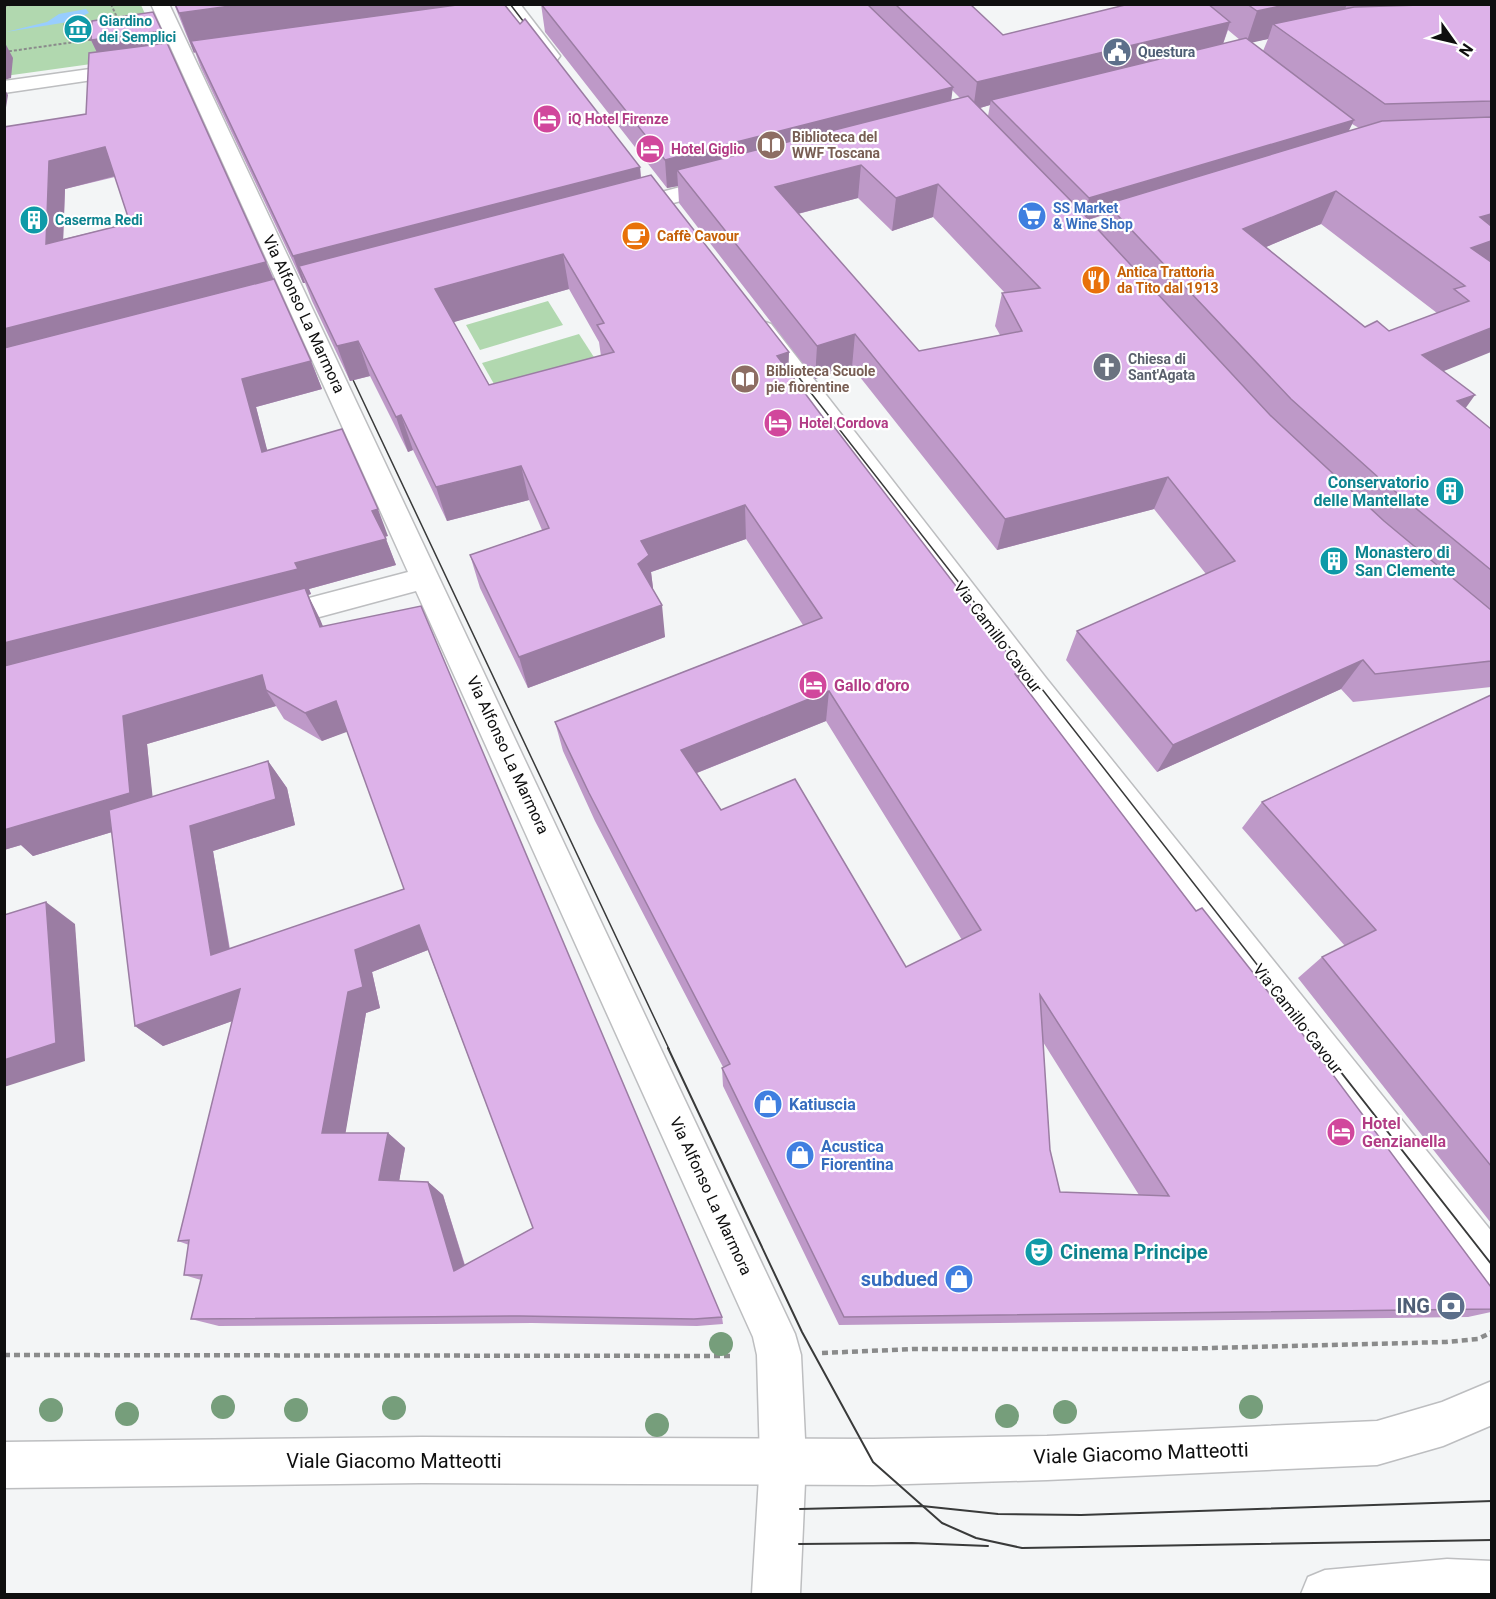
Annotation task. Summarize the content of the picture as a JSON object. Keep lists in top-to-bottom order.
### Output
{
  "streets": {
    "street": ["Via Alfonso La Marmora", "Via Camillo Cavour", "Viale Giacomo Matteotti"]
  },
  "crossings": [
    ["Via Alfonso La Marmora", "Viale Giacomo Matteotti"]
  ],
  "places": {
    "museum": ["Giardino dei Semplici"],
    "public building": ["Questura"],
    "hotel": [
      "iQ Hotel Firenze",
      "Hotel Giglio",
      "Hotel Cordova",
      "Gallo d'oro",
      "Hotel Genzianella"
    ],
    "library": ["Biblioteca del WWF Toscana", "Biblioteca Scuole pie fiorentine"],
    "supermarket": ["SS Market & Wine Shop"],
    "building": ["Caserma Redi", "Conservatorio delle Mantellate", "Monastero di San Clemente"],
    "cafe": ["Caffè Cavour"],
    "restaurant": ["Antica Trattoria da Tito dal 1913"],
    "church": ["Chiesa di Sant'Agata"],
    "shop": ["Katiuscia", "Acustica Fiorentina", "subdued"],
    "theatre": ["Cinema Principe"],
    "bank": ["ING"]
  },
  "north": "bottom right"
}
